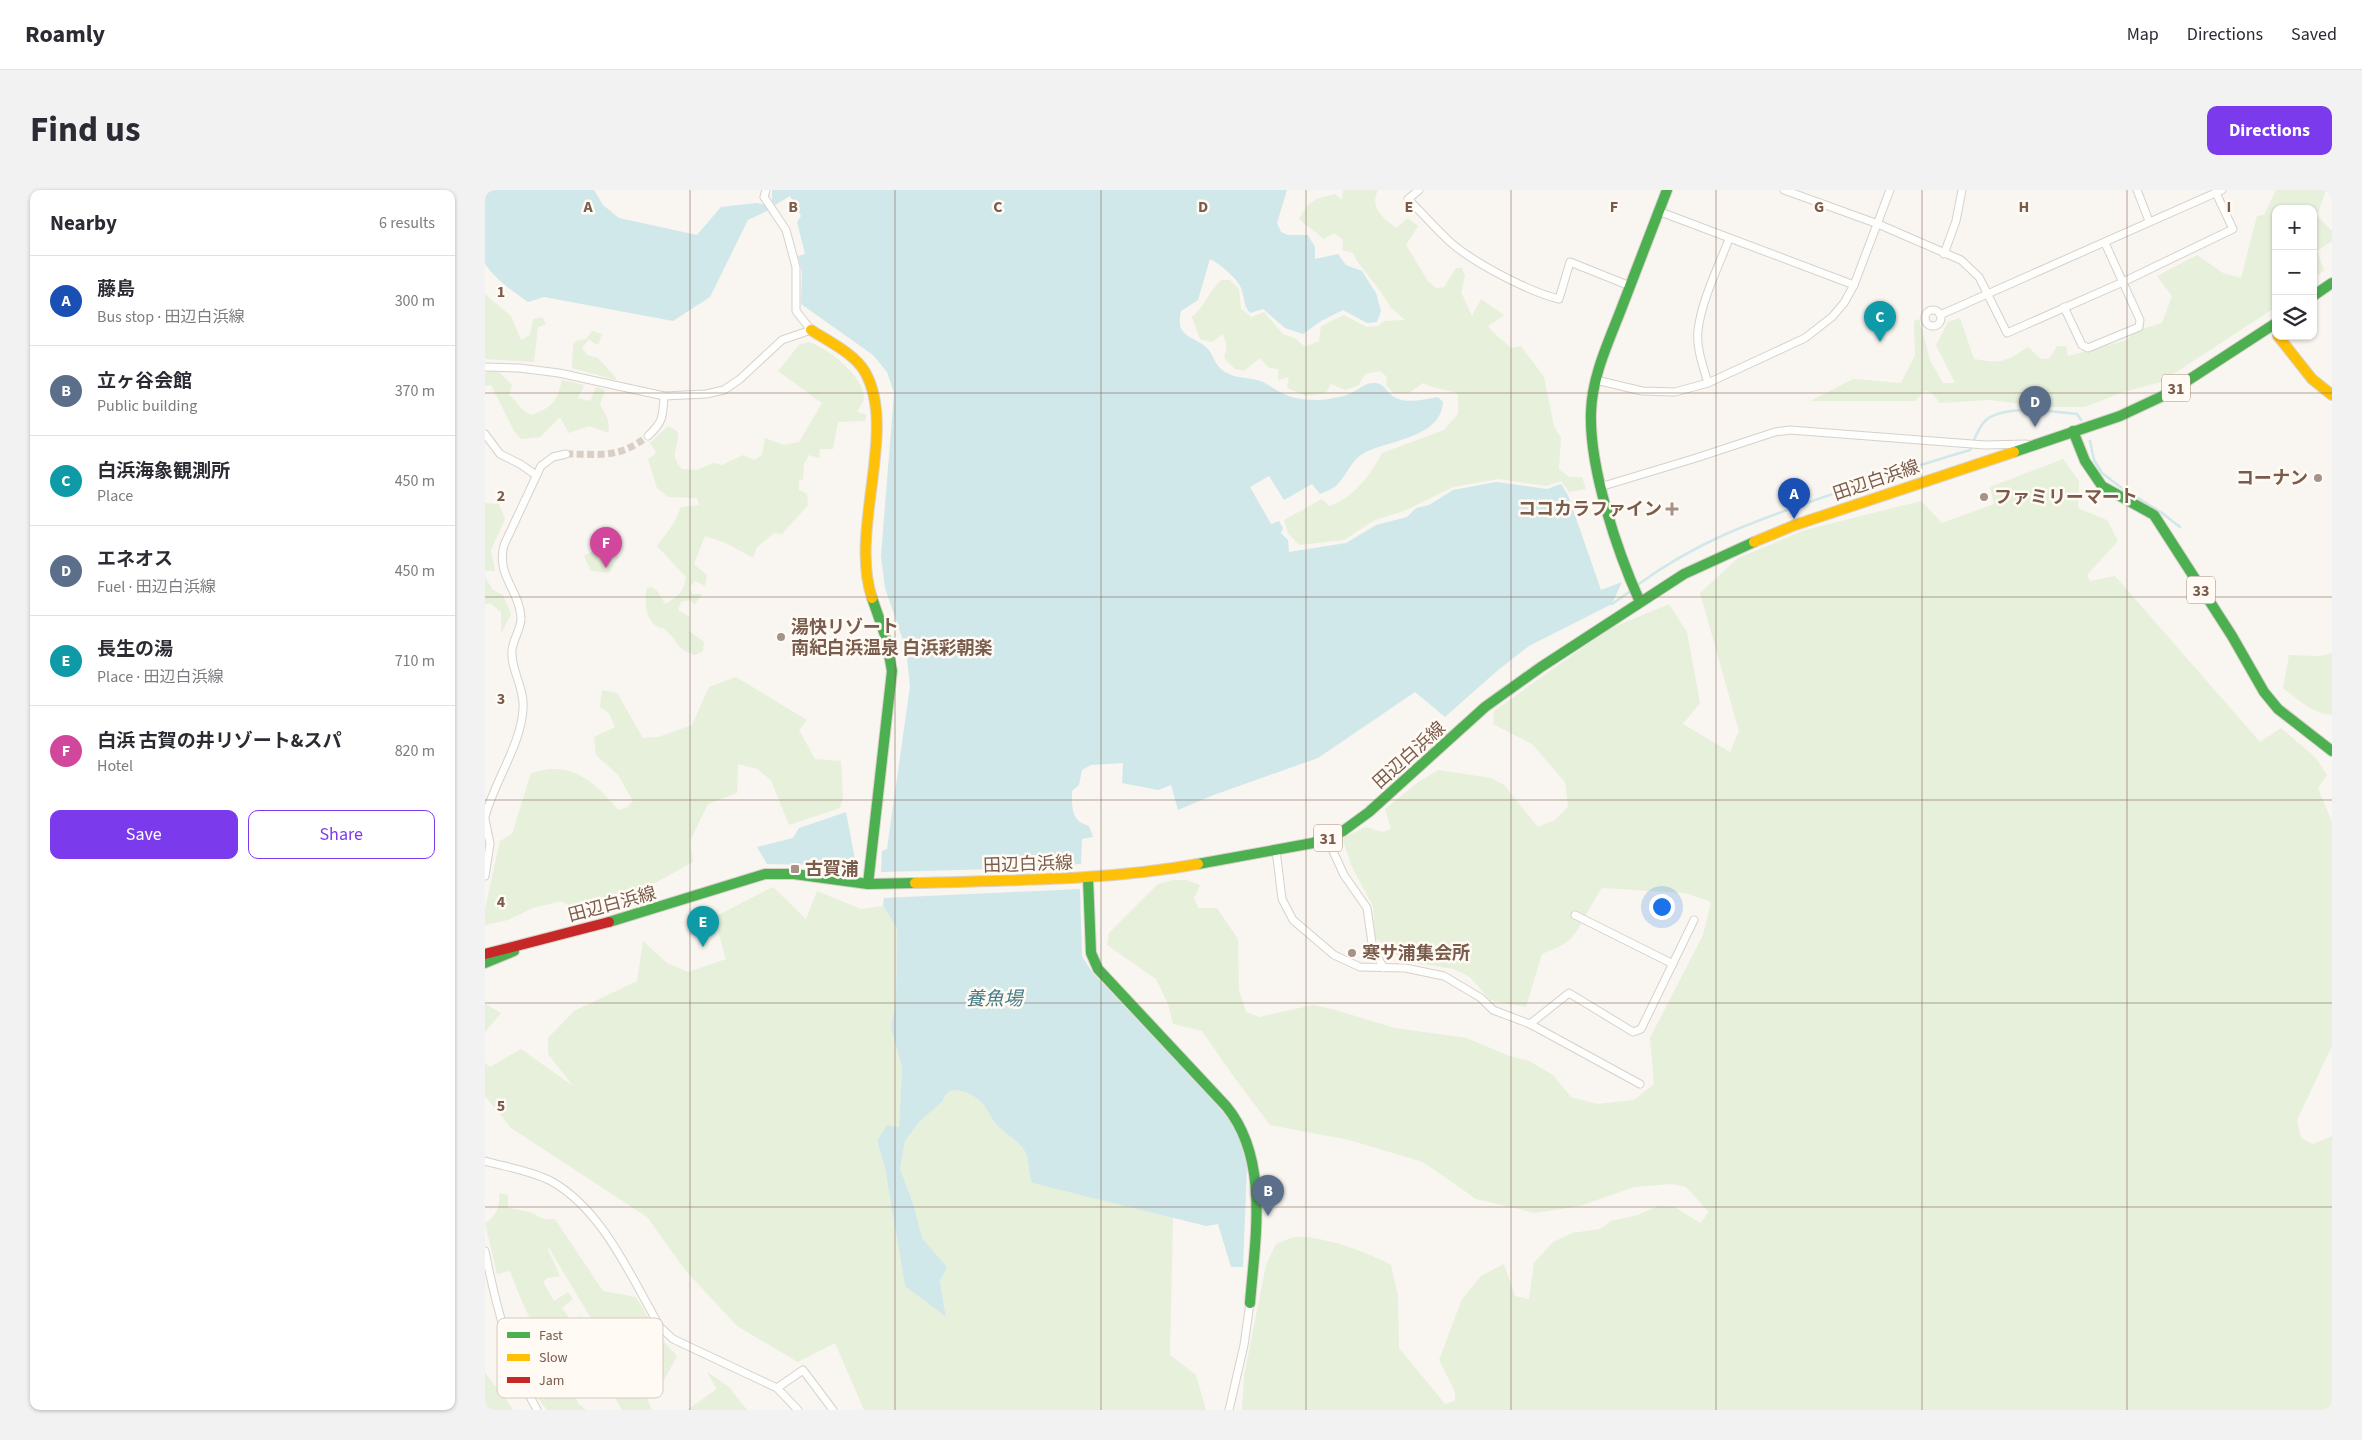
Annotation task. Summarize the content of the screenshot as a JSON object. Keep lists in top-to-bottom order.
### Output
{
  "streets": {
    "main road": ["31", "田辺白浜線", "33"]
  },
  "crossings": [
    ["田辺白浜線", "33"]
  ],
  "water": ["養魚場"],
  "places": {
    "other": [
      "コーナン",
      "ファミリーマート",
      "湯快リゾート 南紀白浜温泉 白浜彩朝楽",
      "寒サ浦集会所"
    ],
    "health": ["ココカラファイン"],
    "transit": ["古賀浦"]
  },
  "legend": ["Fast", "Slow", "Jam"],
  "page": {
    "header": "Roamly",
    "nav": ["Map", "Directions", "Saved"],
    "title": "Find us",
    "buttons": [
      "Directions",
      ["Save", "Share"]
    ],
    "heading": ["Nearby", "6 results"],
    "map_buttons": ["+", "−"],
    "list": [
      {
        "mark": "A",
        "name": "藤島",
        "note": "Bus stop · 田辺白浜線",
        "value": "300 m"
      },
      {
        "mark": "B",
        "name": "立ヶ谷会館",
        "note": "Public building",
        "value": "370 m"
      },
      {
        "mark": "C",
        "name": "白浜海象観測所",
        "note": "Place",
        "value": "450 m"
      },
      {
        "mark": "D",
        "name": "エネオス",
        "note": "Fuel · 田辺白浜線",
        "value": "450 m"
      },
      {
        "mark": "E",
        "name": "長生の湯",
        "note": "Place · 田辺白浜線",
        "value": "710 m"
      },
      {
        "mark": "F",
        "name": "白浜 古賀の井リゾート&スパ",
        "note": "Hotel",
        "value": "820 m"
      }
    ],
    "pins": [
      "C",
      "D",
      "A",
      "F",
      "E",
      "B"
    ]
  },
  "grid": {
    "columns": [
      "A",
      "B",
      "C",
      "D",
      "E",
      "F",
      "G",
      "H",
      "I"
    ],
    "rows": [
      "1",
      "2",
      "3",
      "4",
      "5"
    ]
  }
}
